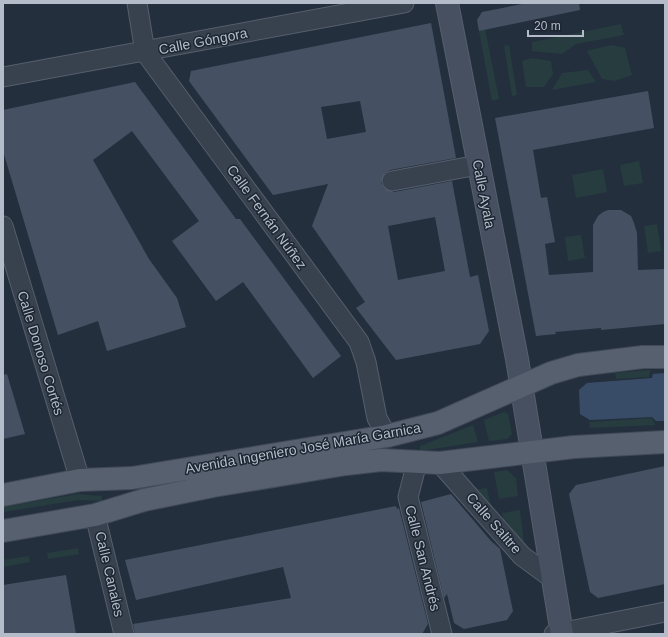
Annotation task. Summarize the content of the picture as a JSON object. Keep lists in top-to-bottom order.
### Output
{
  "streets": {
    "main road": ["Calle Ayala", "Avenida Ingeniero José María Garnica"],
    "street": [
      "Calle Góngora",
      "Calle Fernán Núñez",
      "Calle Donoso Cortés",
      "Calle Salitre",
      "Calle San Andrés",
      "Calle Canales"
    ]
  },
  "crossings": [
    ["Calle Góngora", "Calle Fernán Núñez"],
    ["Calle Ayala", "Avenida Ingeniero José María Garnica"],
    ["Calle Fernán Núñez", "Avenida Ingeniero José María Garnica"],
    ["Calle Donoso Cortés", "Avenida Ingeniero José María Garnica"],
    ["Avenida Ingeniero José María Garnica", "Calle Salitre"],
    ["Avenida Ingeniero José María Garnica", "Calle San Andrés"],
    ["Avenida Ingeniero José María Garnica", "Calle Canales"],
    ["Calle Salitre", "Calle San Andrés"]
  ],
  "scale_bar": "20 m"
}
